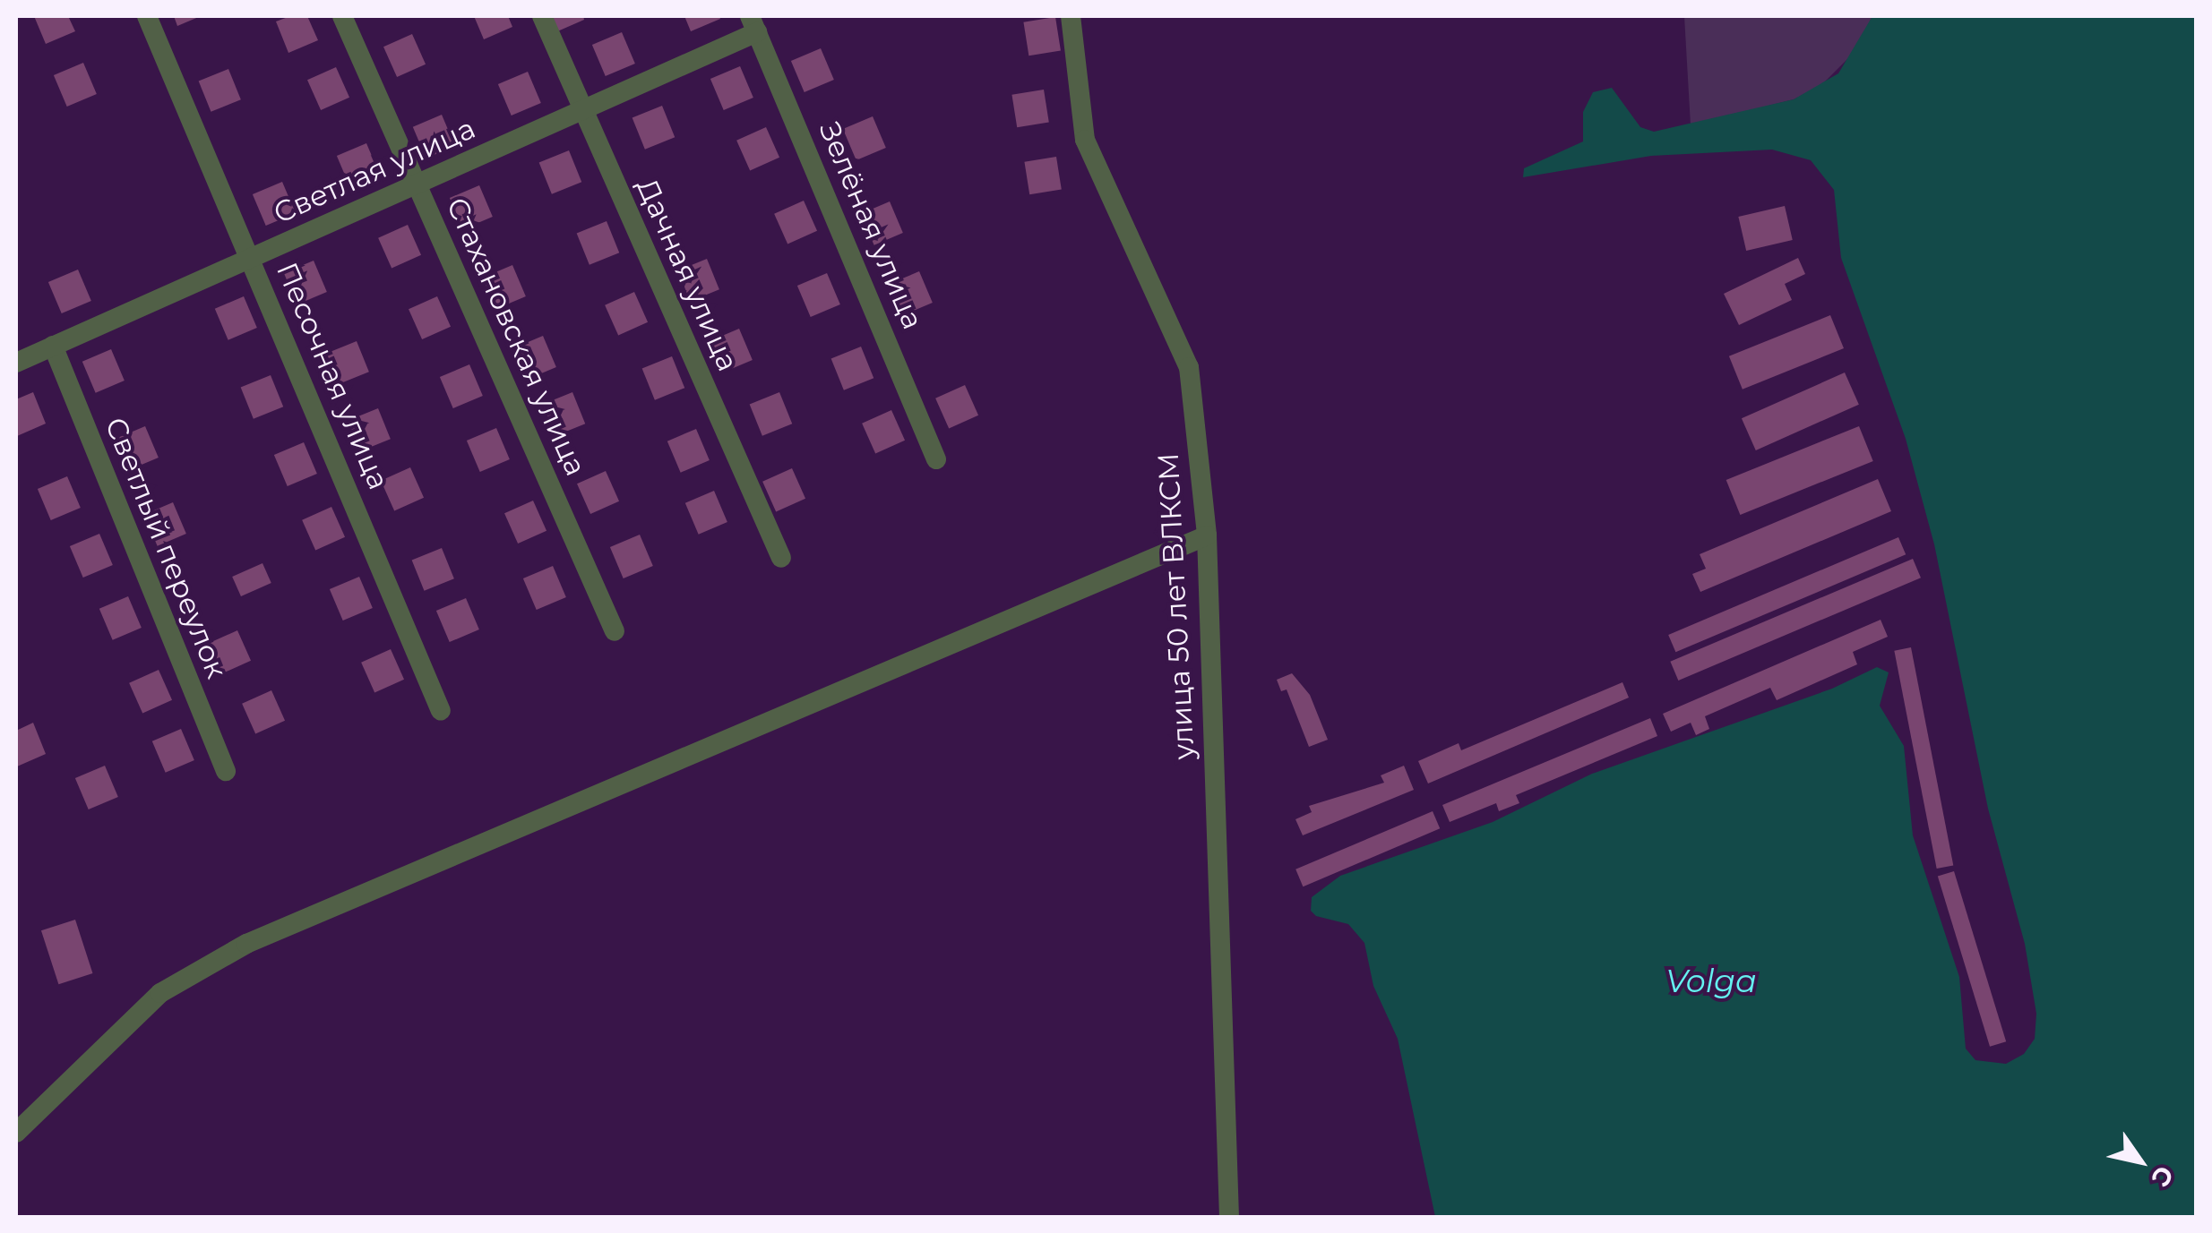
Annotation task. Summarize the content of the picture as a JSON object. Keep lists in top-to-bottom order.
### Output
{
  "streets": {
    "street": [
      "Светлая улица",
      "Зелёная улица",
      "Дачная улица",
      "Стахановская улица",
      "Песочная улица",
      "Светлый переулок",
      "улица 50 лет ВЛКСМ"
    ]
  },
  "crossings": [
    ["Светлая улица", "Зелёная улица"],
    ["Светлая улица", "Дачная улица"],
    ["Светлая улица", "Стахановская улица"],
    ["Светлая улица", "Песочная улица"],
    ["Светлая улица", "Светлый переулок"]
  ],
  "water": ["Volga"],
  "north": "bottom right"
}
